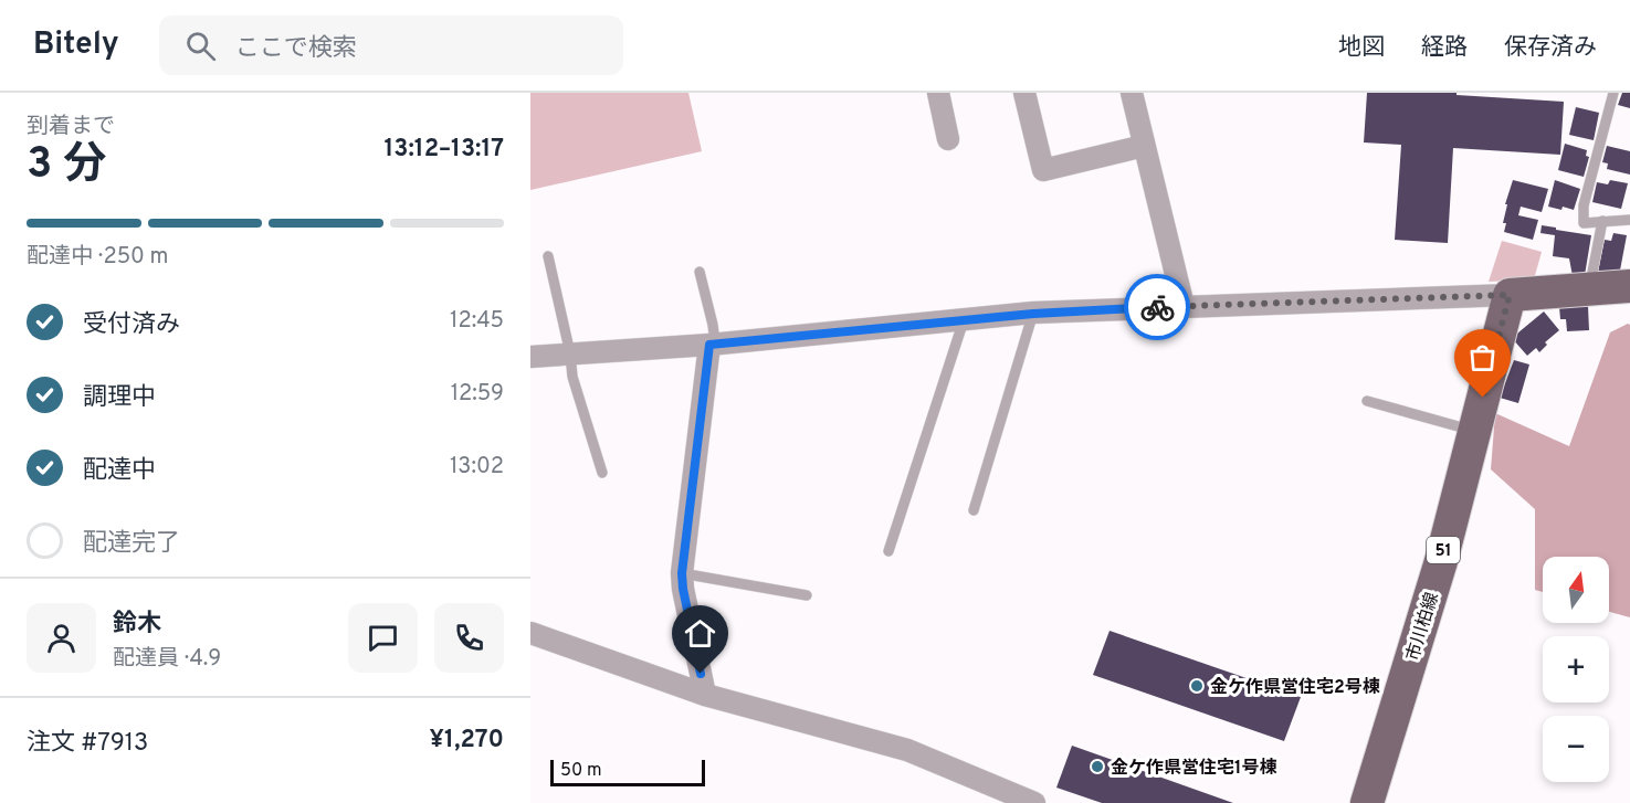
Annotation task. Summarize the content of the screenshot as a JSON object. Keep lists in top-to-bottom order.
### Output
{
  "streets": {
    "main road": ["51", "市川柏線"]
  },
  "places": ["金ケ作県営住宅2号棟", "金ケ作県営住宅1号棟"],
  "scale_bar": "50 m",
  "north": "top",
  "page": {
    "header": "Bitely",
    "search": "ここで検索",
    "nav": ["地図", "経路", "保存済み"],
    "heading": ["3 分", "到着まで", "13:12–13:17"],
    "panel": [
      "鈴木",
      "配達員 · 4.9",
      "注文 #7913",
      "¥1,270"
    ],
    "bar": "配達中 · 250 m",
    "list": [
      ["受付済み", "12:45"],
      ["調理中", "12:59"],
      ["配達中", "13:02"],
      "配達完了"
    ],
    "map_buttons": ["+", "−"],
    "scale": "50 m"
  }
}
